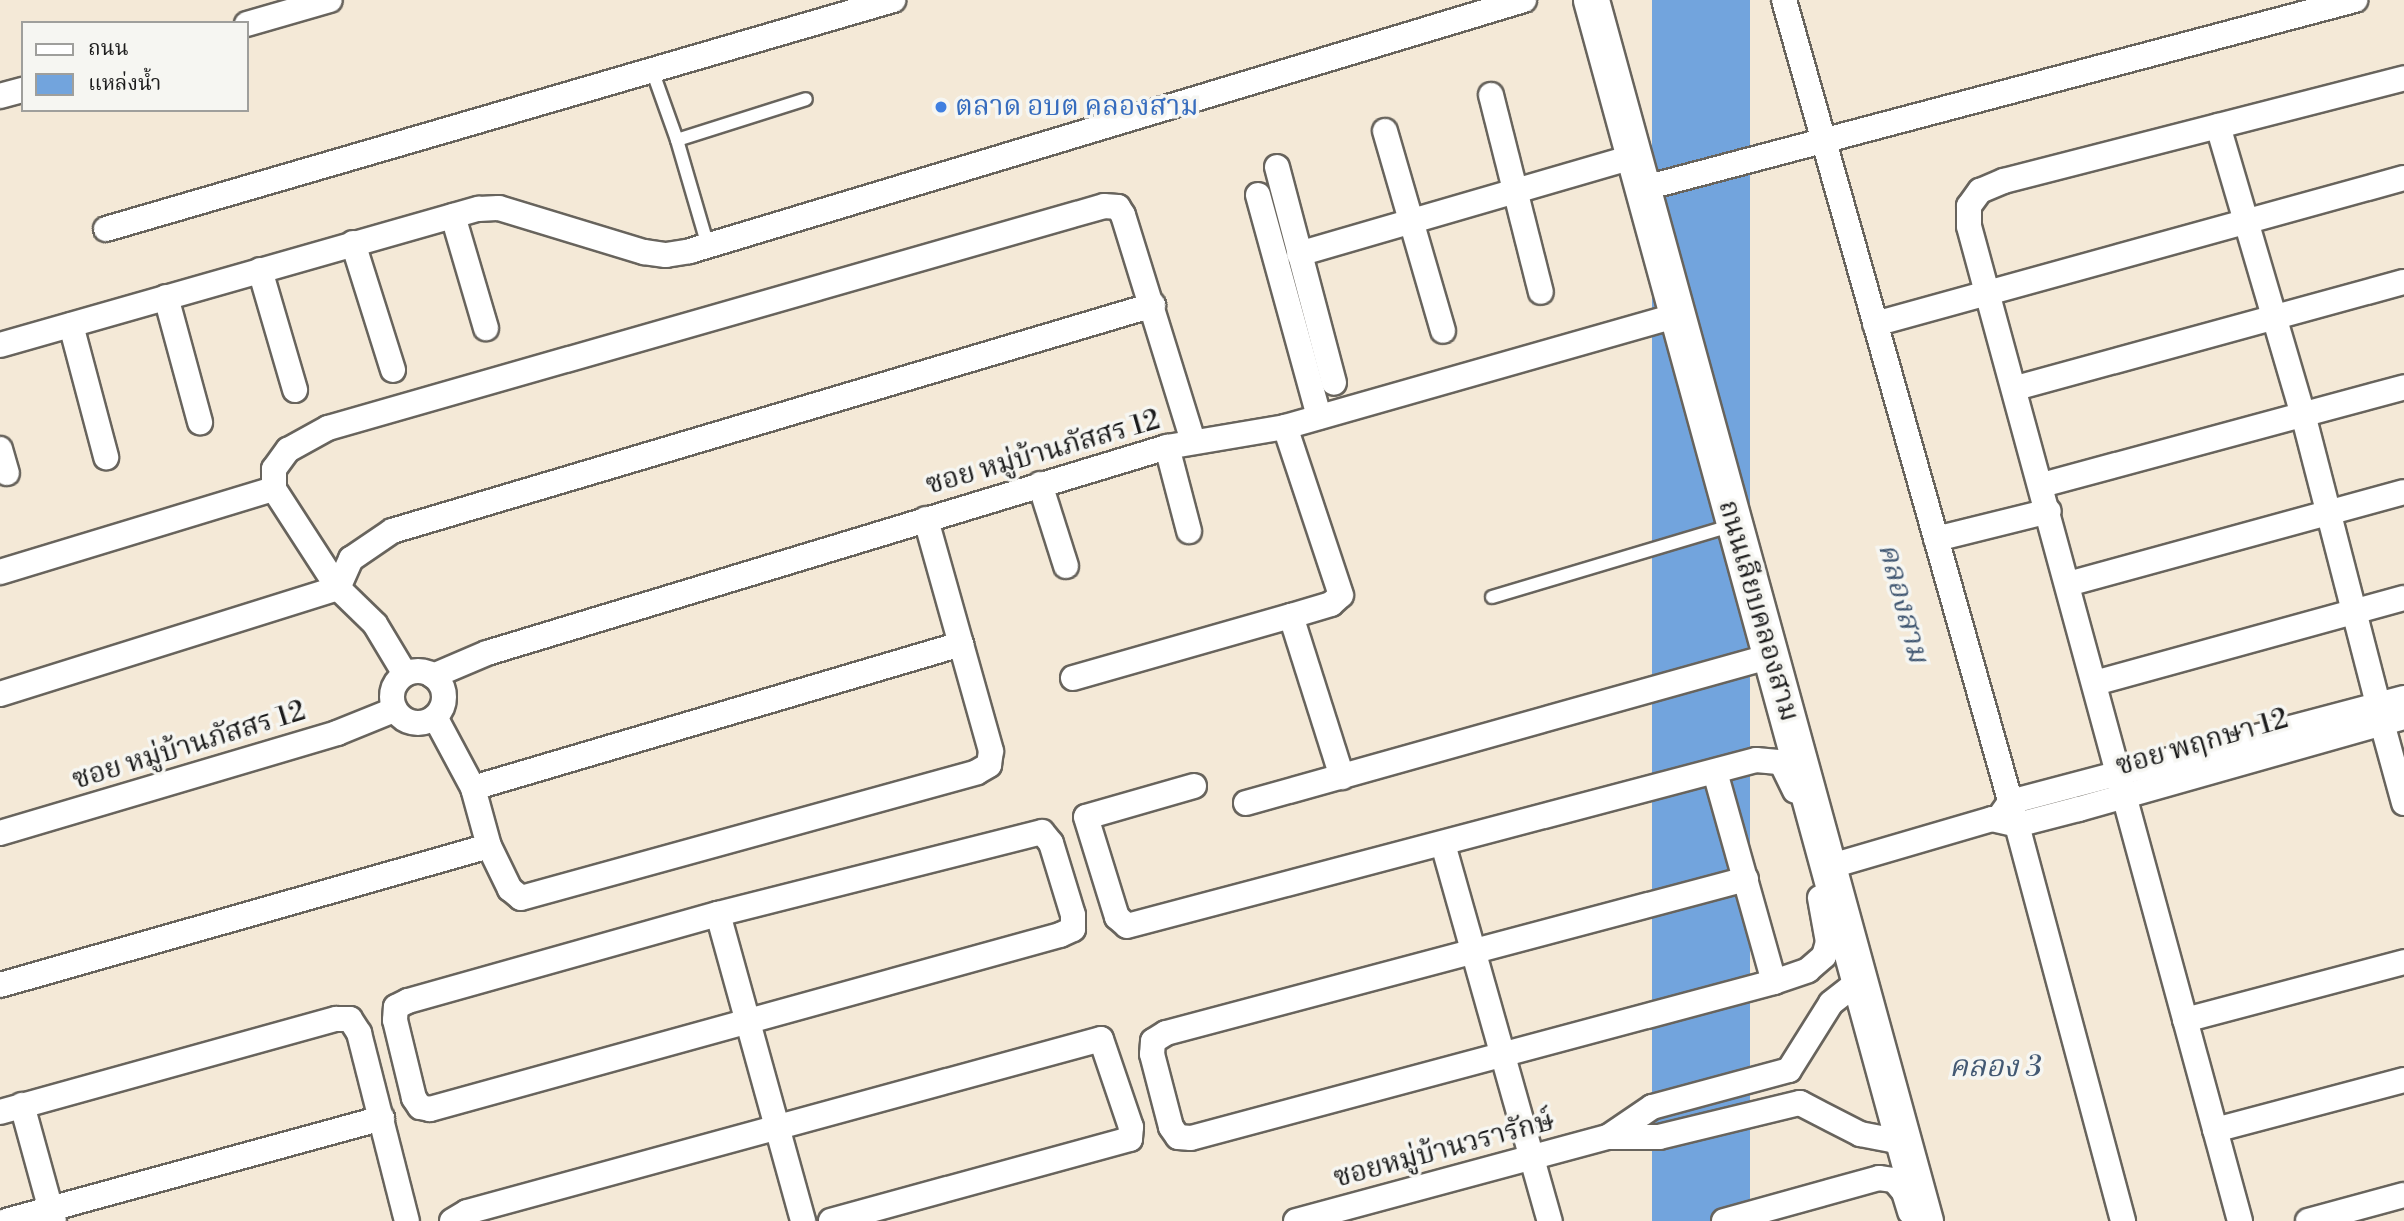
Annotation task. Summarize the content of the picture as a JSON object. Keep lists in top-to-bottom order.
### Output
{
  "streets": {
    "main road": ["ถนนเลียบคลองสาม"],
    "street": ["ซอย หมู่บ้านภัสสร 12", "ซอย พฤกษา 12", "ซอยหมู่บ้านวรารักษ์"]
  },
  "crossings": [
    ["ซอย หมู่บ้านภัสสร 12", "ถนนเลียบคลองสาม"],
    ["ถนนเลียบคลองสาม", "ซอย พฤกษา 12"]
  ],
  "water": ["คลองสาม", "คลอง 3"],
  "places": ["ตลาด อบต คลองสาม"],
  "legend": ["ถนน", "แหล่งน้ำ"]
}
